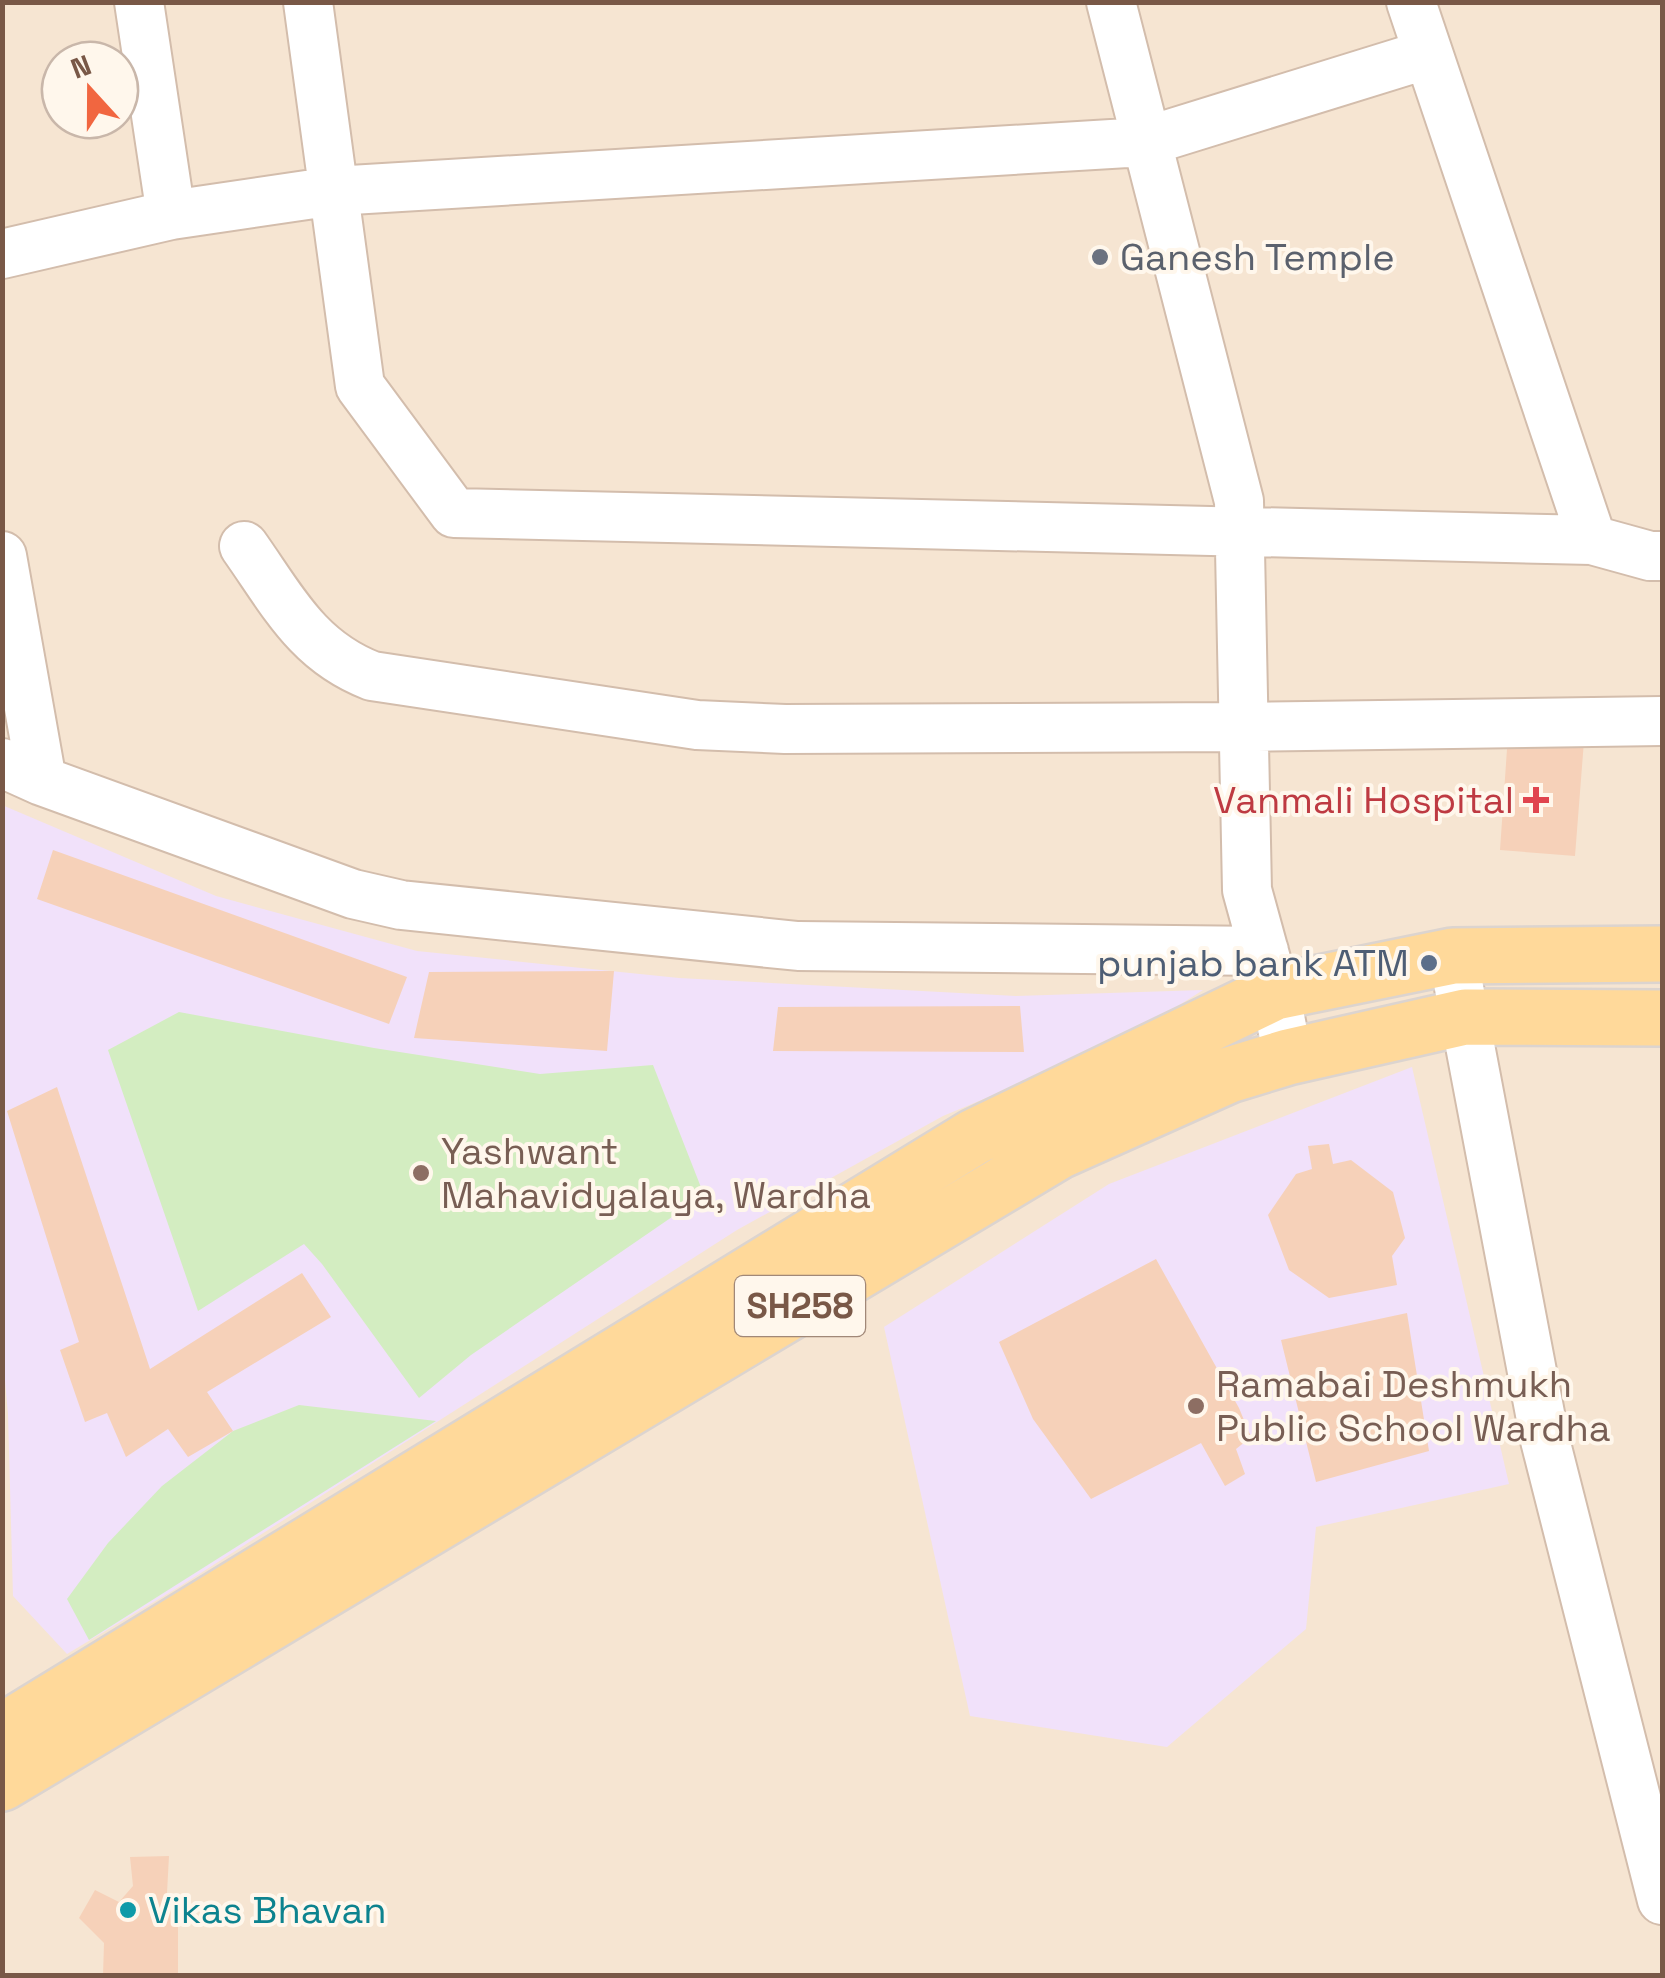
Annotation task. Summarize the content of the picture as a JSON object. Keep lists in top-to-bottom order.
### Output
{
  "streets": {
    "main road": ["SH258"]
  },
  "places": {
    "other": [
      "Ganesh Temple",
      "punjab bank ATM",
      "Yashwant Mahavidyalaya, Wardha",
      "Ramabai Deshmukh Public School Wardha",
      "Vikas Bhavan"
    ],
    "health": ["Vanmali Hospital"]
  },
  "north": "top"
}
